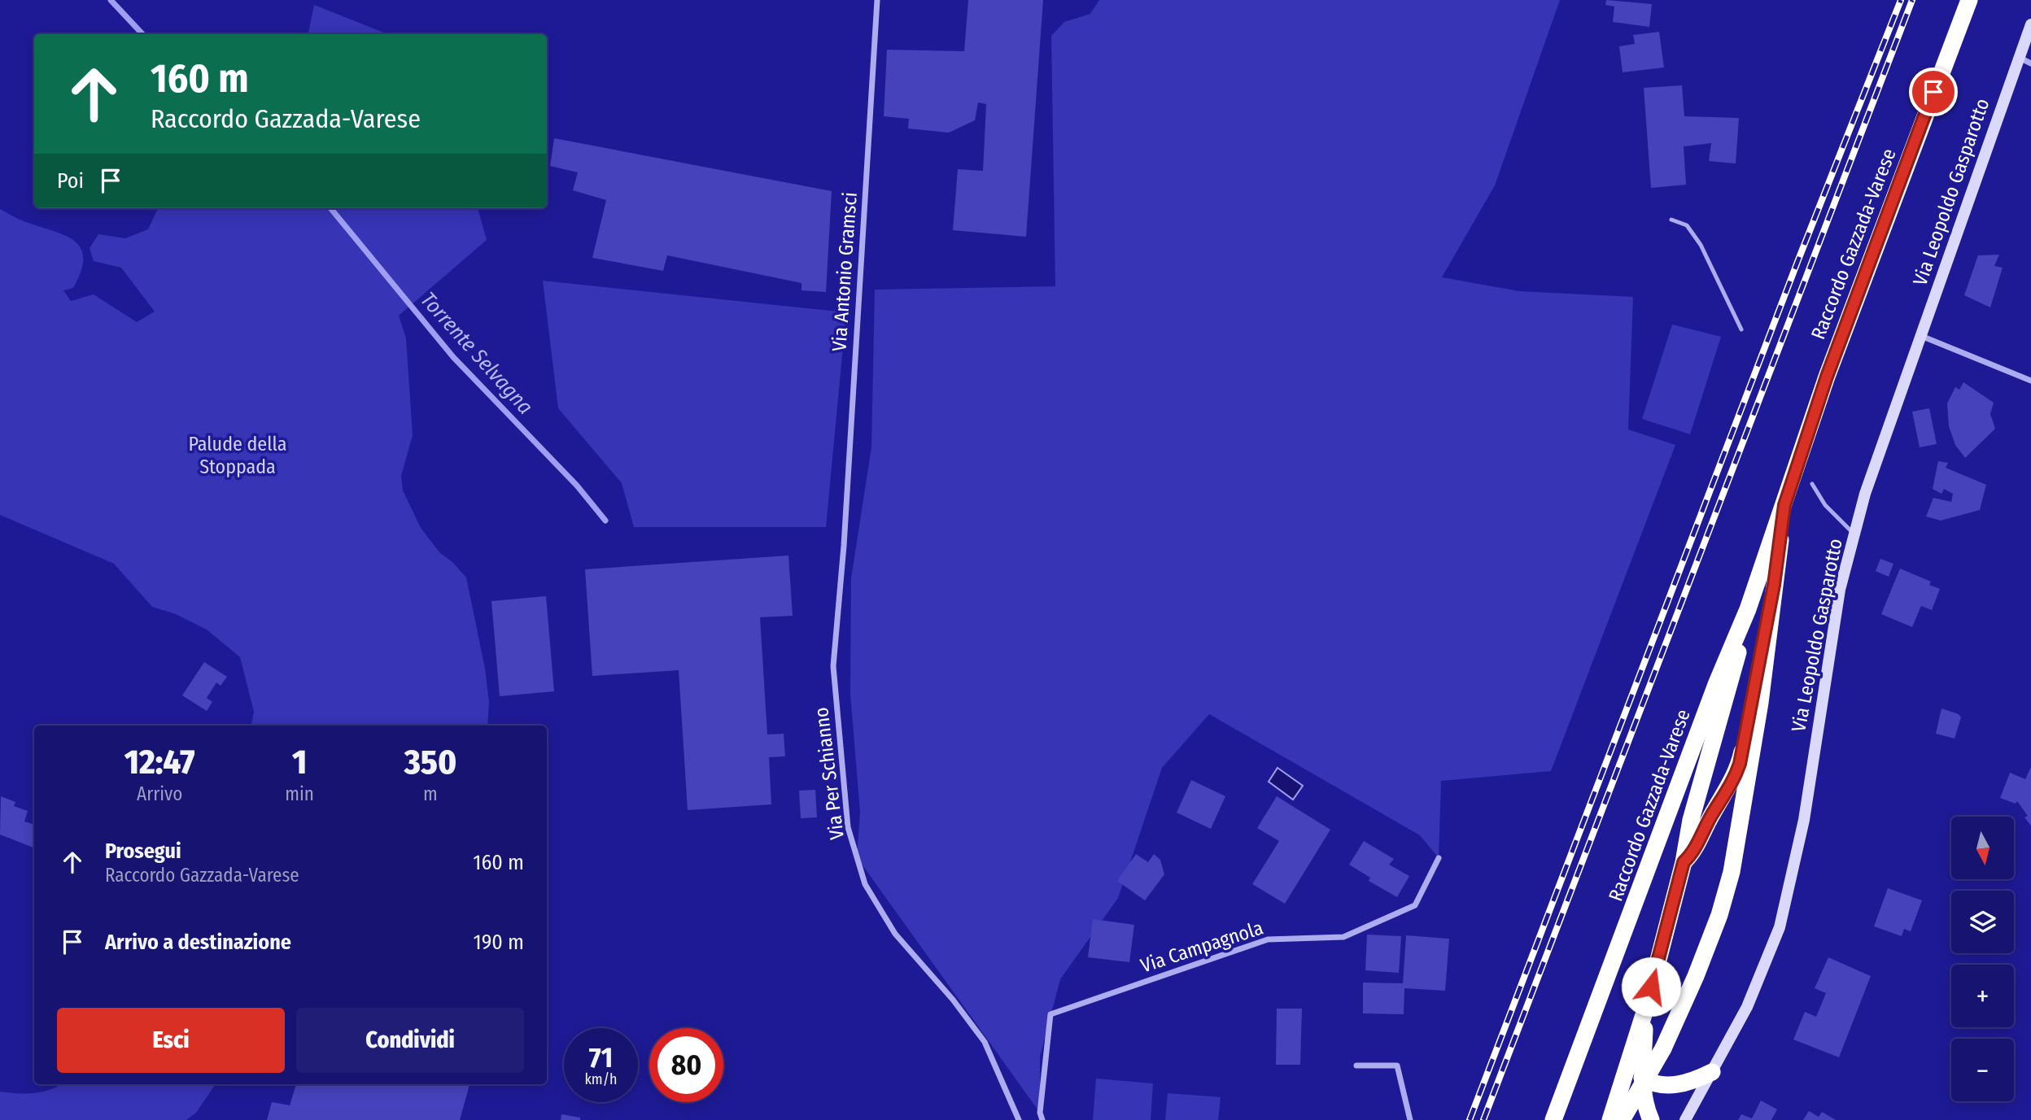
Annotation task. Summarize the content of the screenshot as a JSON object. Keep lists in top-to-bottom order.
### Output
{
  "streets": {
    "highway": ["Raccordo Gazzada-Varese"],
    "main road": ["Via Leopoldo Gasparotto"],
    "street": ["Via Antonio Gramsci", "Via Per Schianno", "Via Campagnola"]
  },
  "crossings": [
    ["Via Antonio Gramsci", "Via Per Schianno"]
  ],
  "water": ["Torrente Selvagna"],
  "parks": ["Palude della Stoppada"],
  "north": "bottom",
  "page": {
    "turn": ["160 m", "Raccordo Gazzada-Varese"],
    "then": "Poi",
    "eta": [
      "12:47",
      "Arrivo",
      "1",
      "min",
      "350",
      "m"
    ],
    "map_buttons": ["+", "−"],
    "list": [
      {
        "name": "Prosegui",
        "note": "Raccordo Gazzada-Varese",
        "value": "160 m"
      },
      {
        "name": "Arrivo a destinazione",
        "value": "190 m"
      }
    ],
    "buttons": ["Esci", "Condividi"],
    "speed": "71 km/h",
    "limit": "80"
  }
}
